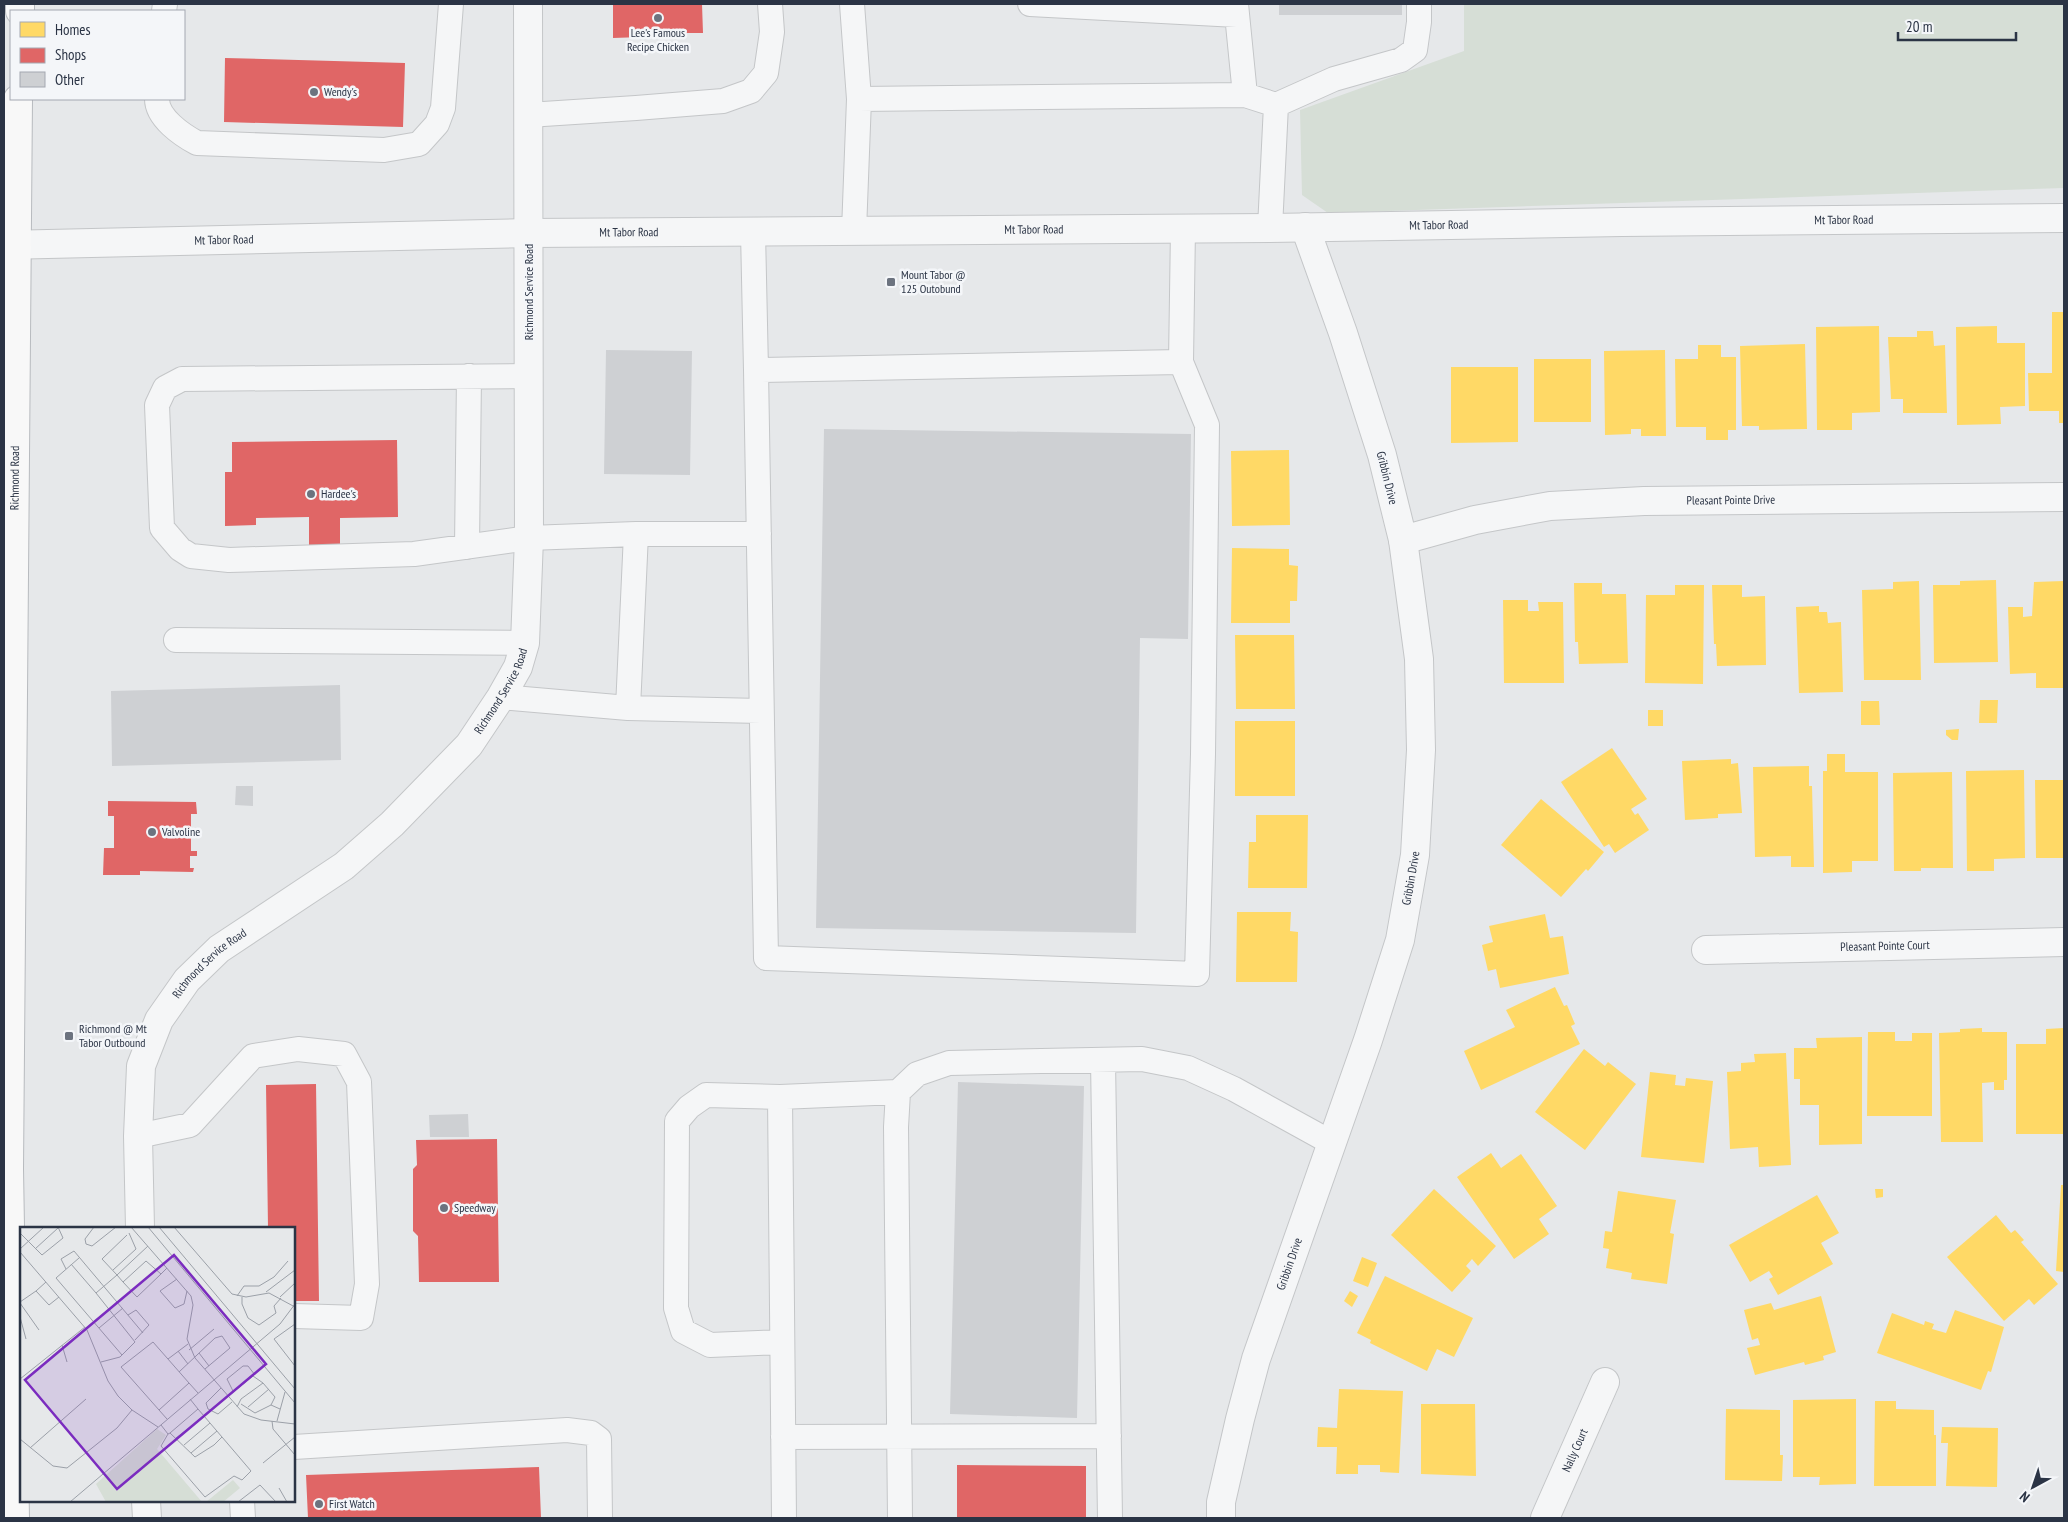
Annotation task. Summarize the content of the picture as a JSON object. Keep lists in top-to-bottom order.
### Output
{
  "streets": {
    "highway": ["Richmond Road"],
    "street": [
      "Mt Tabor Road",
      "Richmond Service Road",
      "Gribbin Drive",
      "Pleasant Pointe Drive",
      "Pleasant Pointe Court",
      "Nally Court"
    ]
  },
  "crossings": [
    ["Mt Tabor Road", "Richmond Service Road"],
    ["Mt Tabor Road", "Gribbin Drive"],
    ["Mt Tabor Road", "Richmond Road"],
    ["Gribbin Drive", "Pleasant Pointe Drive"]
  ],
  "places": {
    "other": [
      "Lee's Famous Recipe Chicken",
      "Wendy's",
      "Hardee's",
      "Valvoline",
      "Speedway",
      "First Watch"
    ],
    "transit": ["Mount Tabor @ 125 Outobund", "Richmond @ Mt Tabor Outbound"]
  },
  "legend": ["Homes", "Shops", "Other"],
  "scale_bar": "20 m",
  "north": "bottom left"
}
